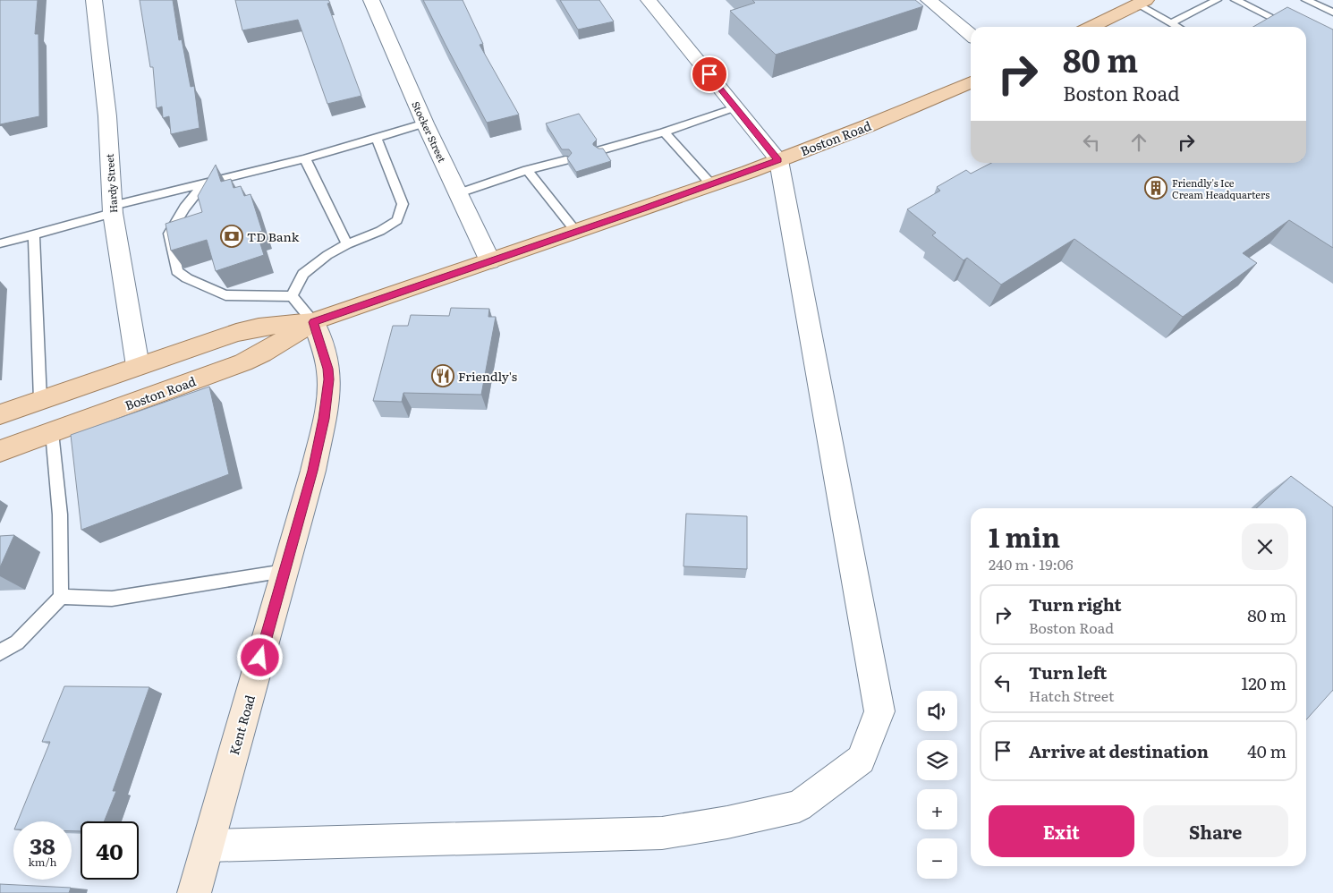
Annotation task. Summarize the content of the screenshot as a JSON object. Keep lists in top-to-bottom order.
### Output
{
  "streets": {
    "main road": ["Boston Road"],
    "street": ["Stocker Street", "Hardy Street", "Kent Road"]
  },
  "crossings": [
    ["Stocker Street", "Boston Road"],
    ["Boston Road", "Hardy Street"],
    ["Boston Road", "Kent Road"]
  ],
  "places": {
    "building": ["Friendly's Ice Cream Headquarters"],
    "bank": ["TD Bank"],
    "restaurant": ["Friendly's"]
  },
  "page": {
    "turn": ["80 m", "Boston Road"],
    "heading": ["1 min", "240 m · 19:06"],
    "list": [
      {
        "name": "Turn right",
        "note": "Boston Road",
        "value": "80 m"
      },
      {
        "name": "Turn left",
        "note": "Hatch Street",
        "value": "120 m"
      },
      {
        "name": "Arrive at destination",
        "value": "40 m"
      }
    ],
    "map_buttons": ["+", "−"],
    "buttons": ["Exit", "Share"],
    "speed": "38 km/h",
    "limit": "40"
  }
}
